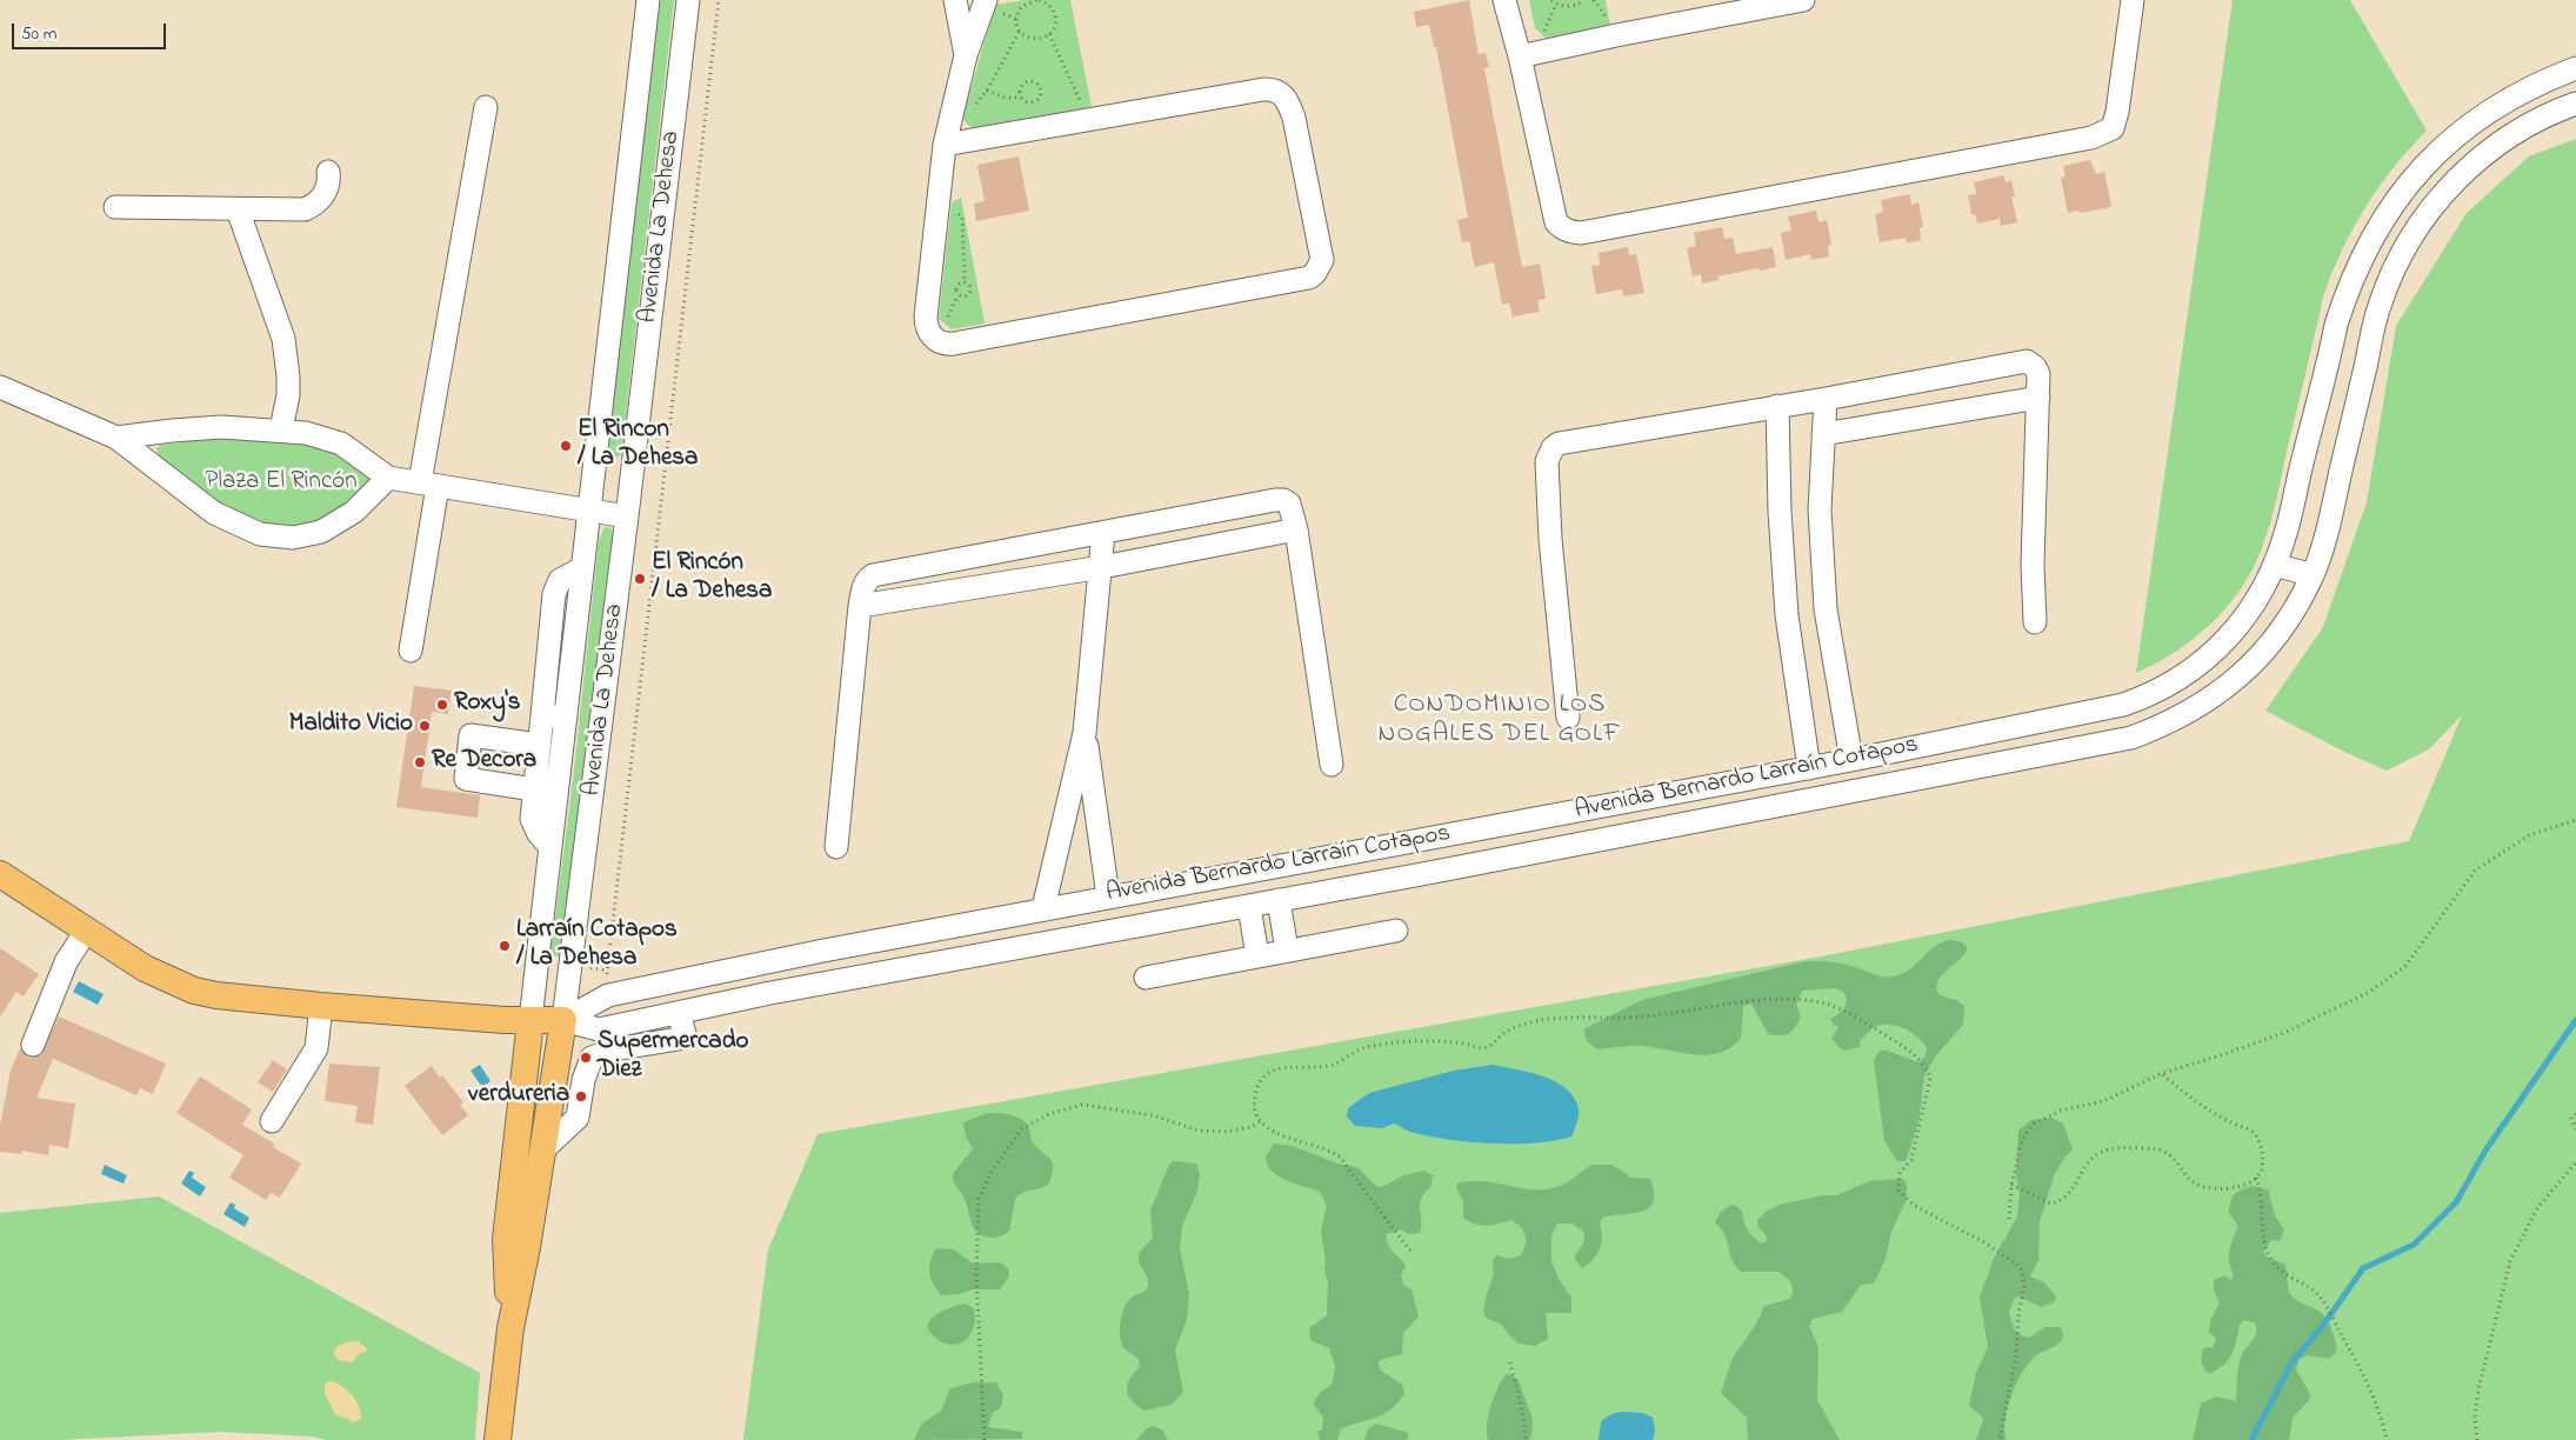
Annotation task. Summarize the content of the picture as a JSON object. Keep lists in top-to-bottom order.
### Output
{
  "streets": {
    "main road": ["Avenida La Dehesa", "Avenida Bernardo Larraín Cotapos"]
  },
  "crossings": [
    ["Avenida La Dehesa", "Avenida Bernardo Larraín Cotapos"]
  ],
  "districts": ["CONDOMINIO LOS NOGALES DEL GOLF"],
  "parks": ["Plaza El Rincón"],
  "places": [
    "El Rincon / La Dehesa",
    "El Rincón / La Dehesa",
    "Roxy's",
    "Maldito Vicio",
    "Re Decora",
    "Larraín Cotapos / La Dehesa",
    "Supermercado Diez",
    "verdureria"
  ],
  "scale_bar": "50 m"
}
